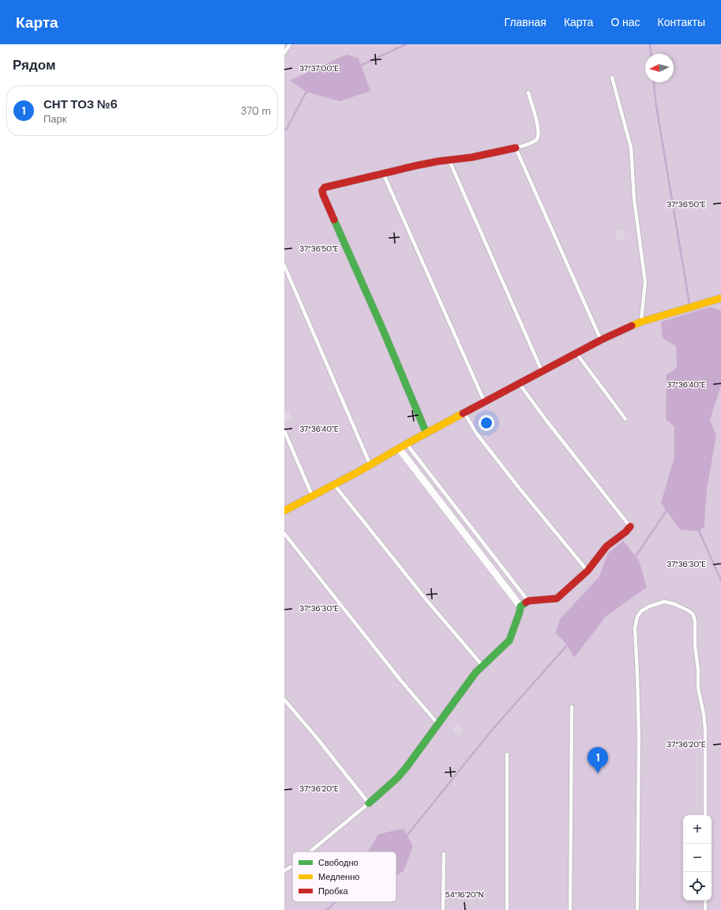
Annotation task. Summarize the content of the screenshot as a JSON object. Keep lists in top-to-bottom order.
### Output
{
  "legend": ["Свободно", "Медленно", "Пробка"],
  "north": "left",
  "page": {
    "header": "Карта",
    "nav": [
      "Главная",
      "Карта",
      "О нас",
      "Контакты"
    ],
    "heading": "Рядом",
    "list": [
      {
        "mark": "1",
        "name": "СНТ ТОЗ №6",
        "note": "Парк",
        "value": "370 m"
      }
    ],
    "pins": "1",
    "map_buttons": ["+", "−"]
  },
  "coordinates": [
    "37°37'00\"E",
    "37°36'50\"E",
    "37°36'40\"E",
    "37°36'30\"E",
    "37°36'20\"E",
    "54°16'20\"N"
  ]
}
